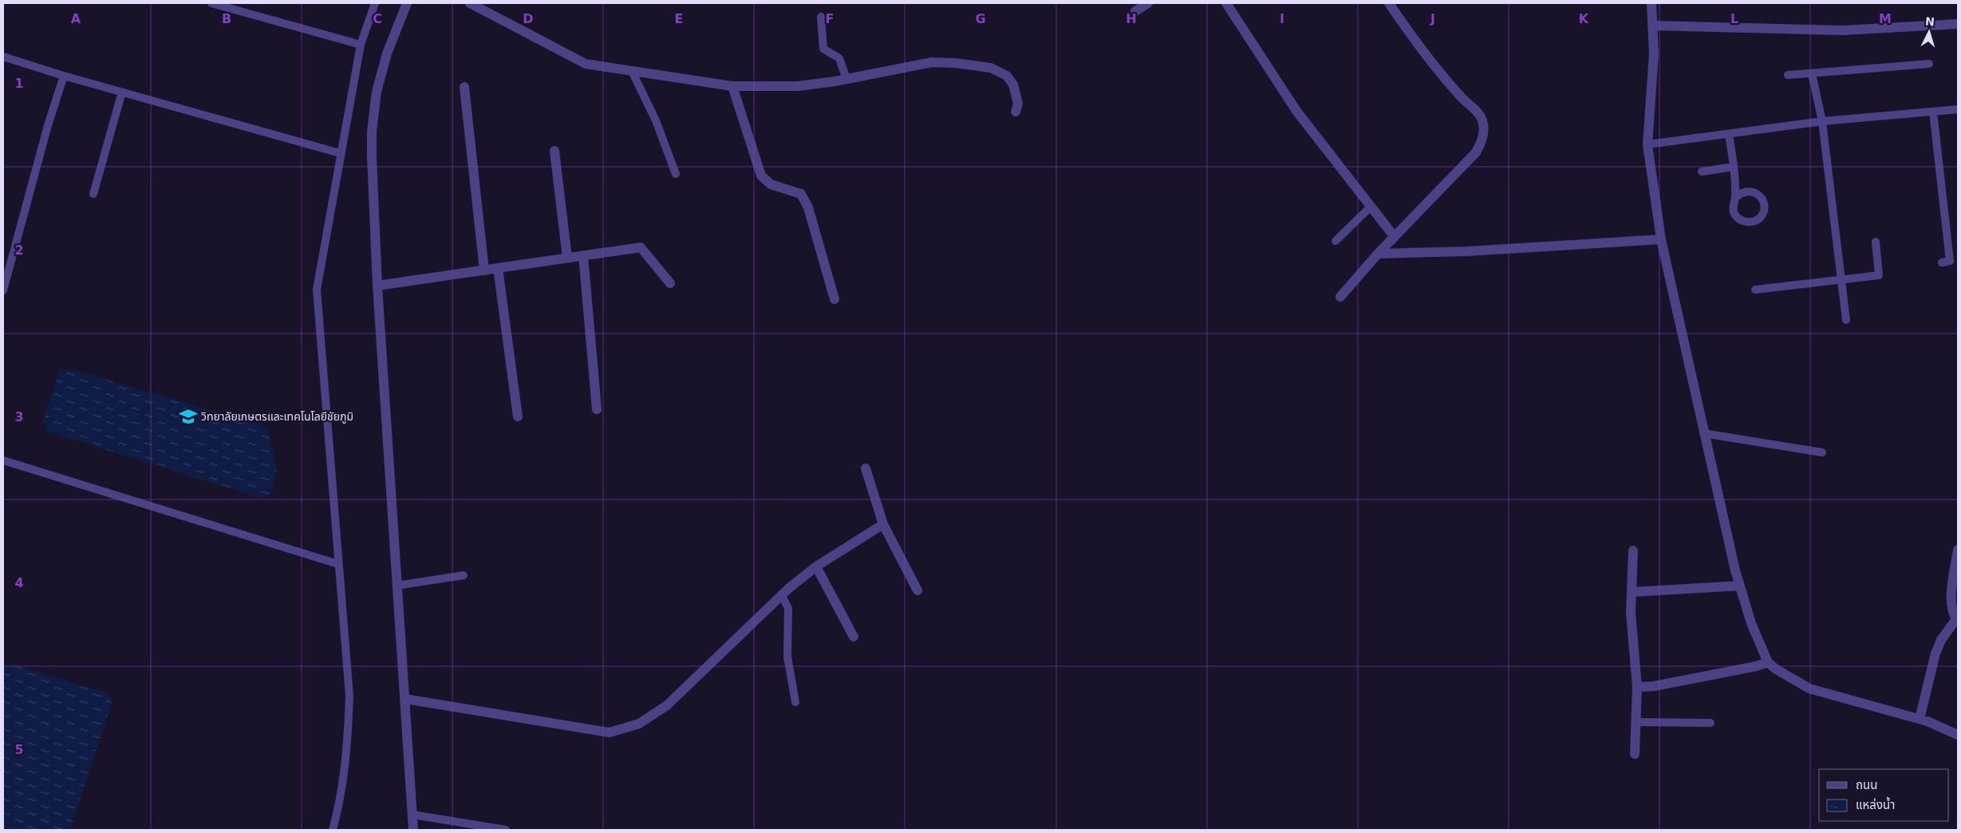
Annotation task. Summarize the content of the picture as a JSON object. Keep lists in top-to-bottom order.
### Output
{
  "places": {
    "school or university": ["วิทยาลัยเกษตรและเทคโนโลยีชัยภูมิ"]
  },
  "legend": ["ถนน", "แหล่งน้ำ"],
  "north": "top",
  "grid": {
    "columns": [
      "A",
      "B",
      "C",
      "D",
      "E",
      "F",
      "G",
      "H",
      "I",
      "J",
      "K",
      "L",
      "M"
    ],
    "rows": [
      "1",
      "2",
      "3",
      "4",
      "5"
    ]
  }
}
